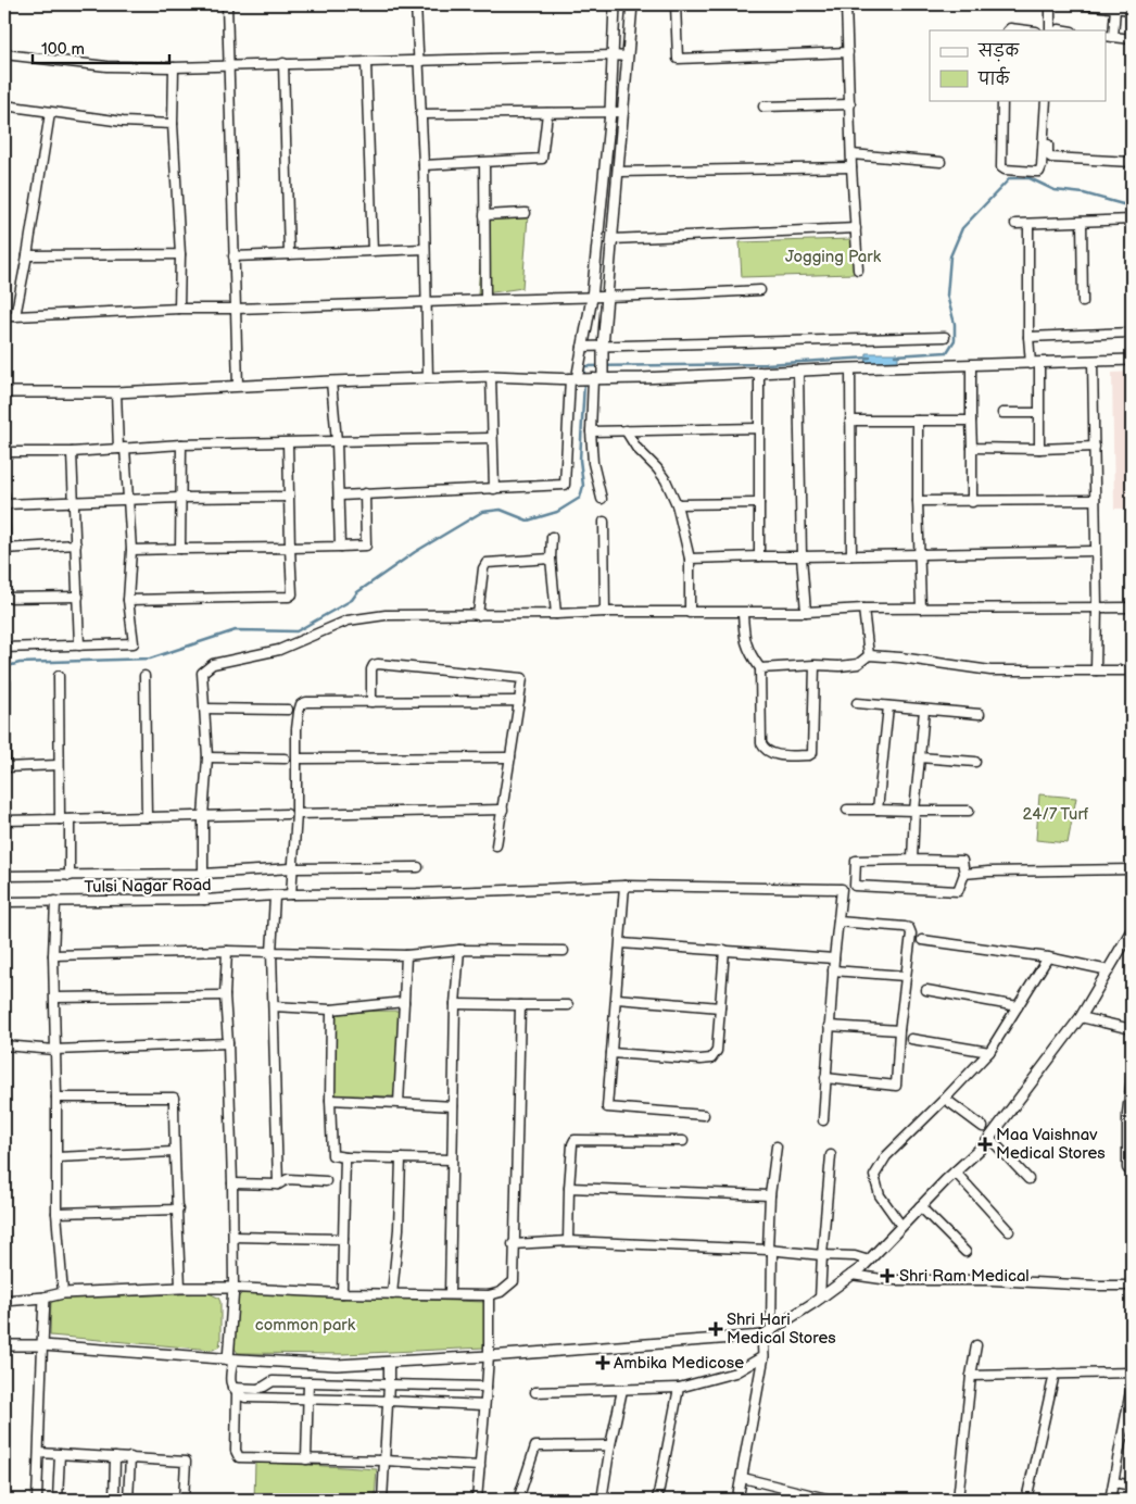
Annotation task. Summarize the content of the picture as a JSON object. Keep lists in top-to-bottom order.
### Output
{
  "streets": {
    "street": ["Tulsi Nagar Road"]
  },
  "parks": ["Jogging Park", "24/7 Turf", "common park"],
  "places": {
    "health": [
      "Maa Vaishnav Medical Stores",
      "Shri Ram Medical",
      "Shri Hari Medical Stores",
      "Ambika Medicose"
    ]
  },
  "legend": ["सड़क", "पार्क"],
  "scale_bar": "100 m"
}
